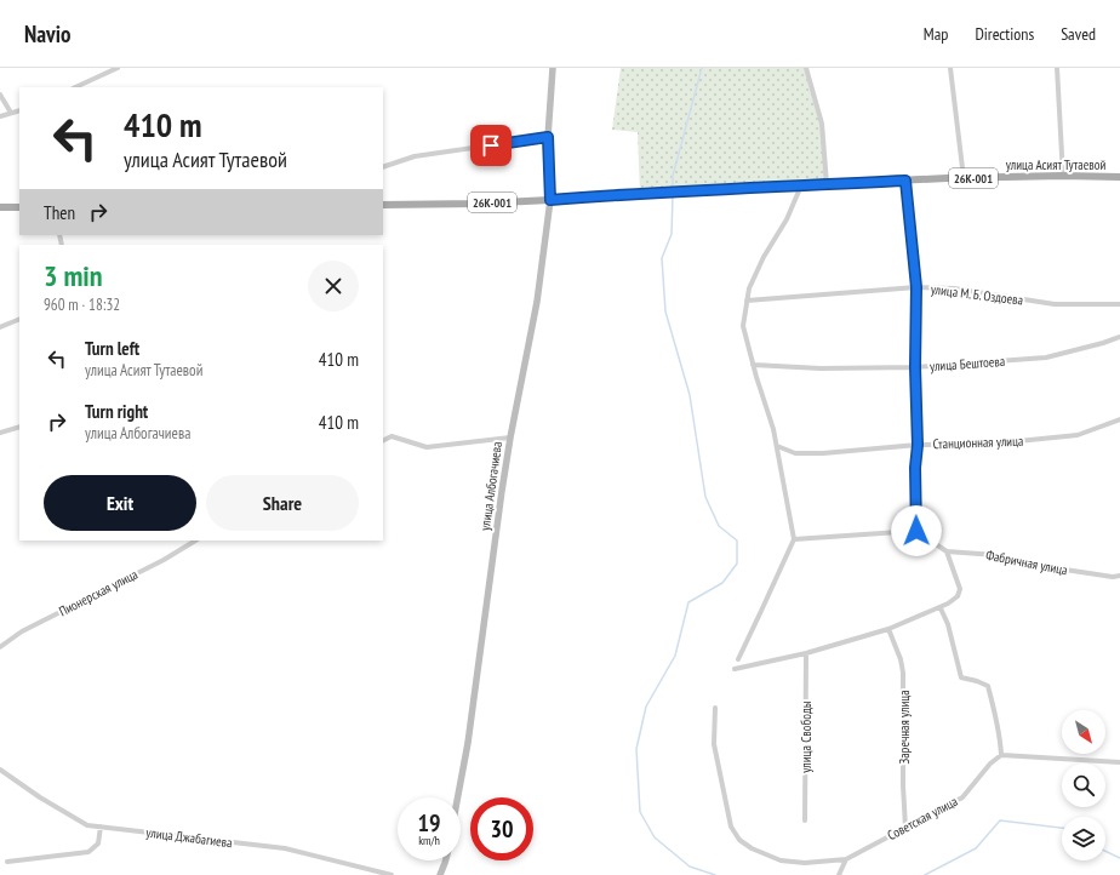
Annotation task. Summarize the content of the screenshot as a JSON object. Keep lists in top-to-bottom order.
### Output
{
  "streets": {
    "main road": ["улица Асият Тутаевой", "26К-001"],
    "street": [
      "улица М. Б. Оздоева",
      "улица Бештоева",
      "Станционная улица",
      "улица Албогачиева",
      "Фабричная улица",
      "Пионерская улица",
      "Заречная улица",
      "улица Свободы",
      "Советская улица",
      "улица Джабагиева"
    ]
  },
  "crossings": [
    ["улица Асият Тутаевой", "улица Албогачиева"],
    ["Заречная улица", "Советская улица"]
  ],
  "north": "bottom right",
  "page": {
    "header": "Navio",
    "nav": ["Map", "Directions", "Saved"],
    "turn": ["410 m", "улица Асият Тутаевой"],
    "then": "Then",
    "heading": ["3 min", "960 m · 18:32"],
    "list": [
      {
        "name": "Turn left",
        "note": "улица Асият Тутаевой",
        "value": "410 m"
      },
      {
        "name": "Turn right",
        "note": "улица Албогачиева",
        "value": "410 m"
      }
    ],
    "buttons": ["Exit", "Share"],
    "speed": "19 km/h",
    "limit": "30"
  }
}
